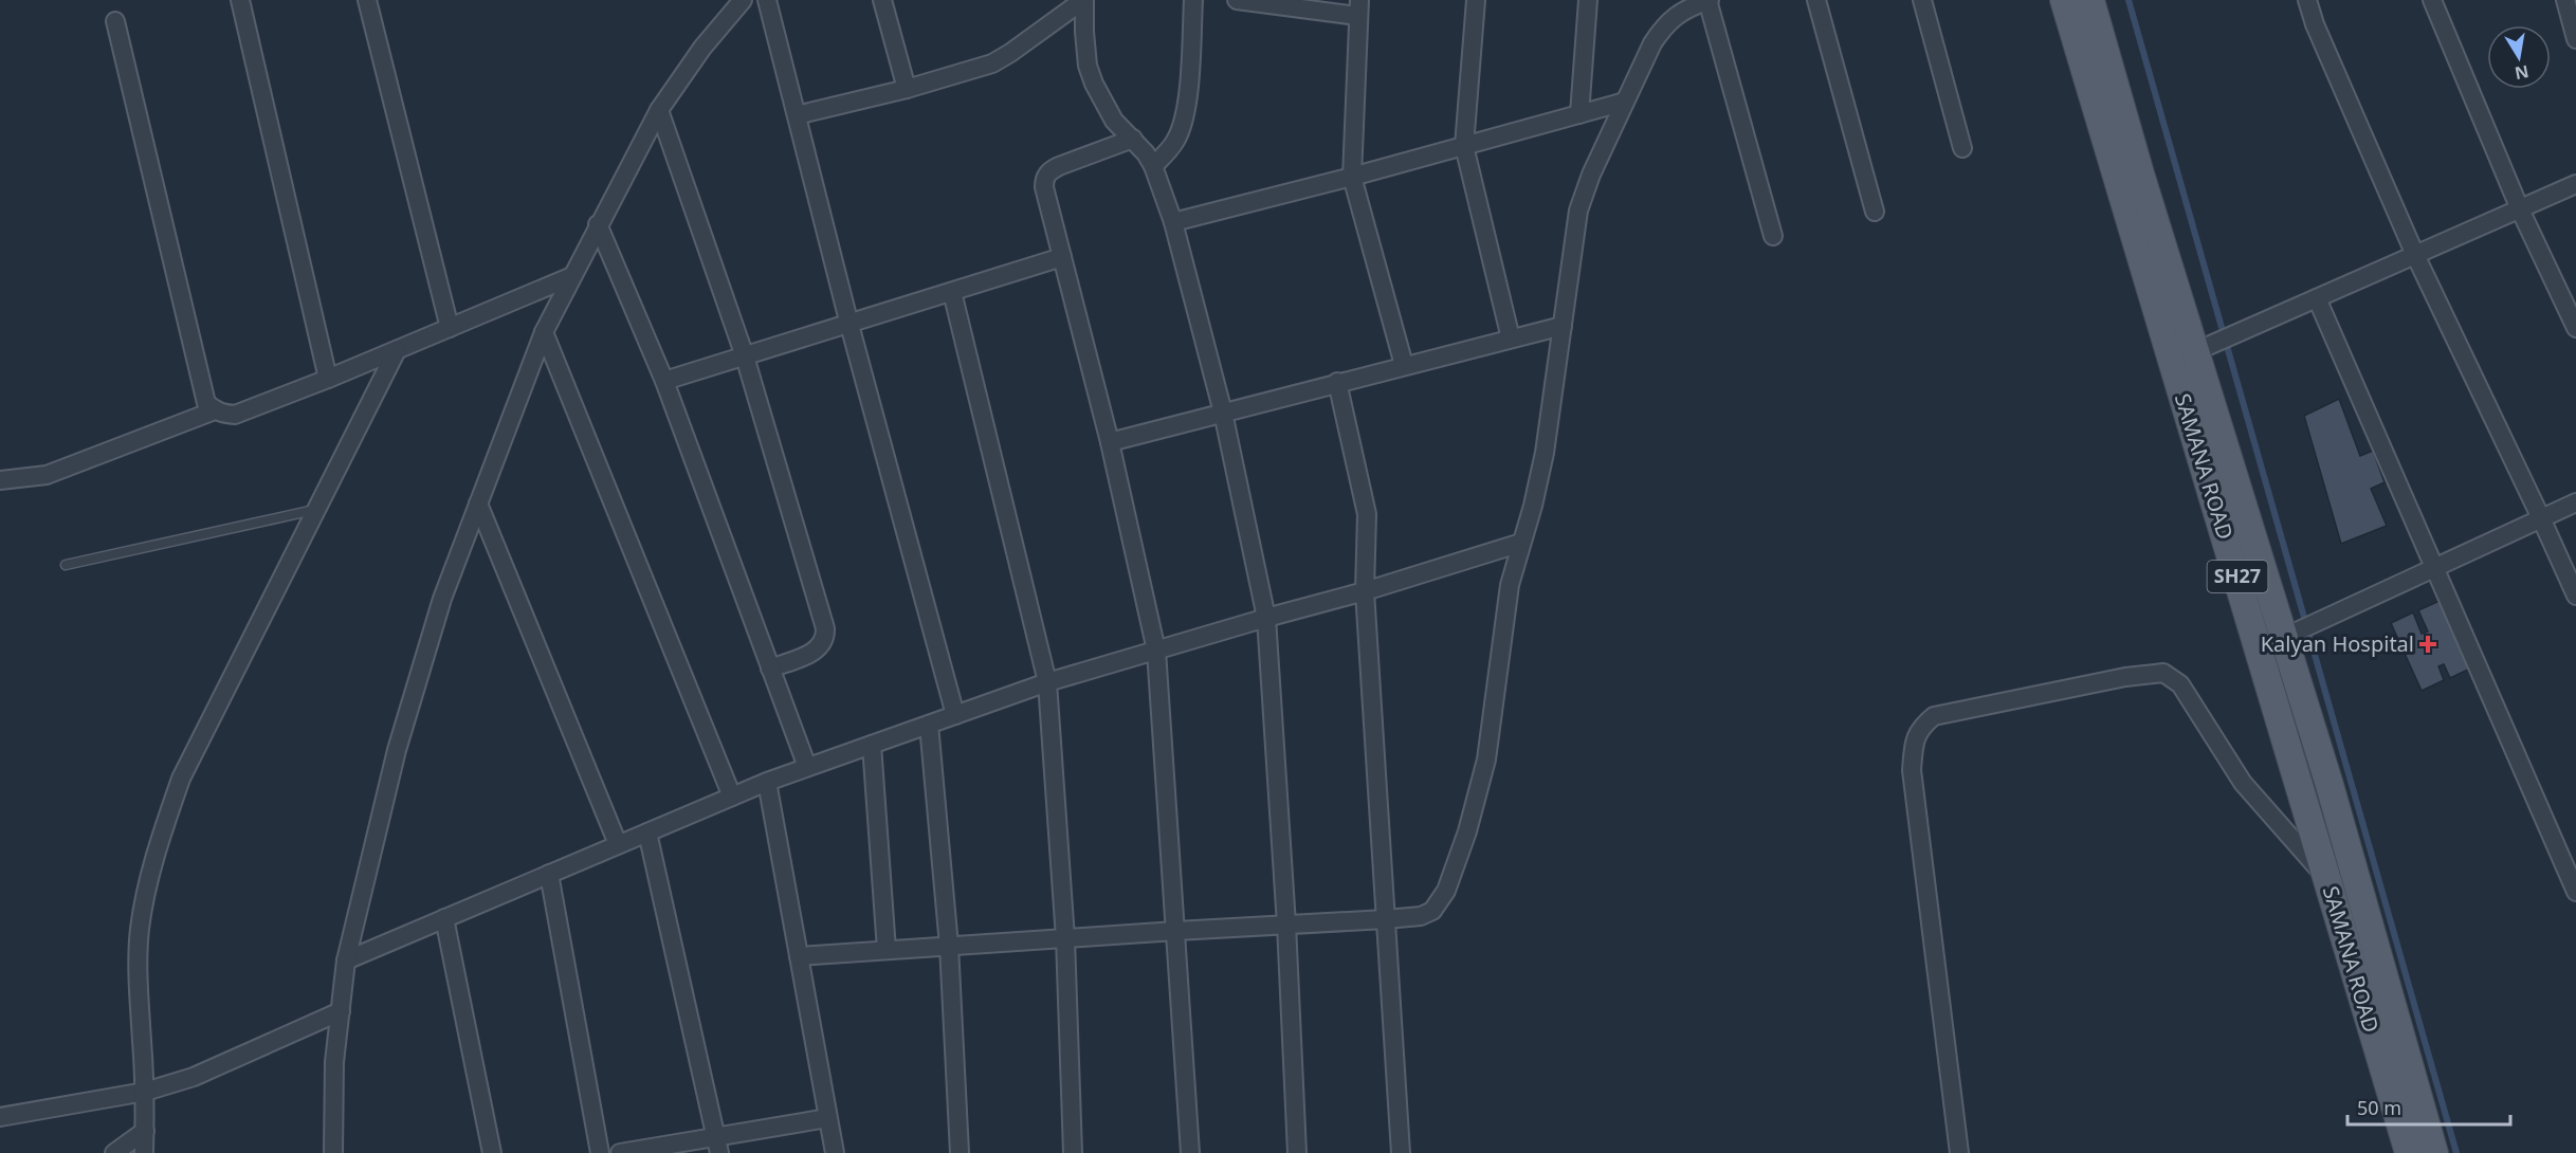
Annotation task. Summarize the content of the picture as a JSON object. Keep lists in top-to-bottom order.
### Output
{
  "streets": {
    "main road": ["SAMANA ROAD", "SH27"]
  },
  "places": {
    "health": ["Kalyan Hospital"]
  },
  "scale_bar": "50 m",
  "north": "bottom"
}
